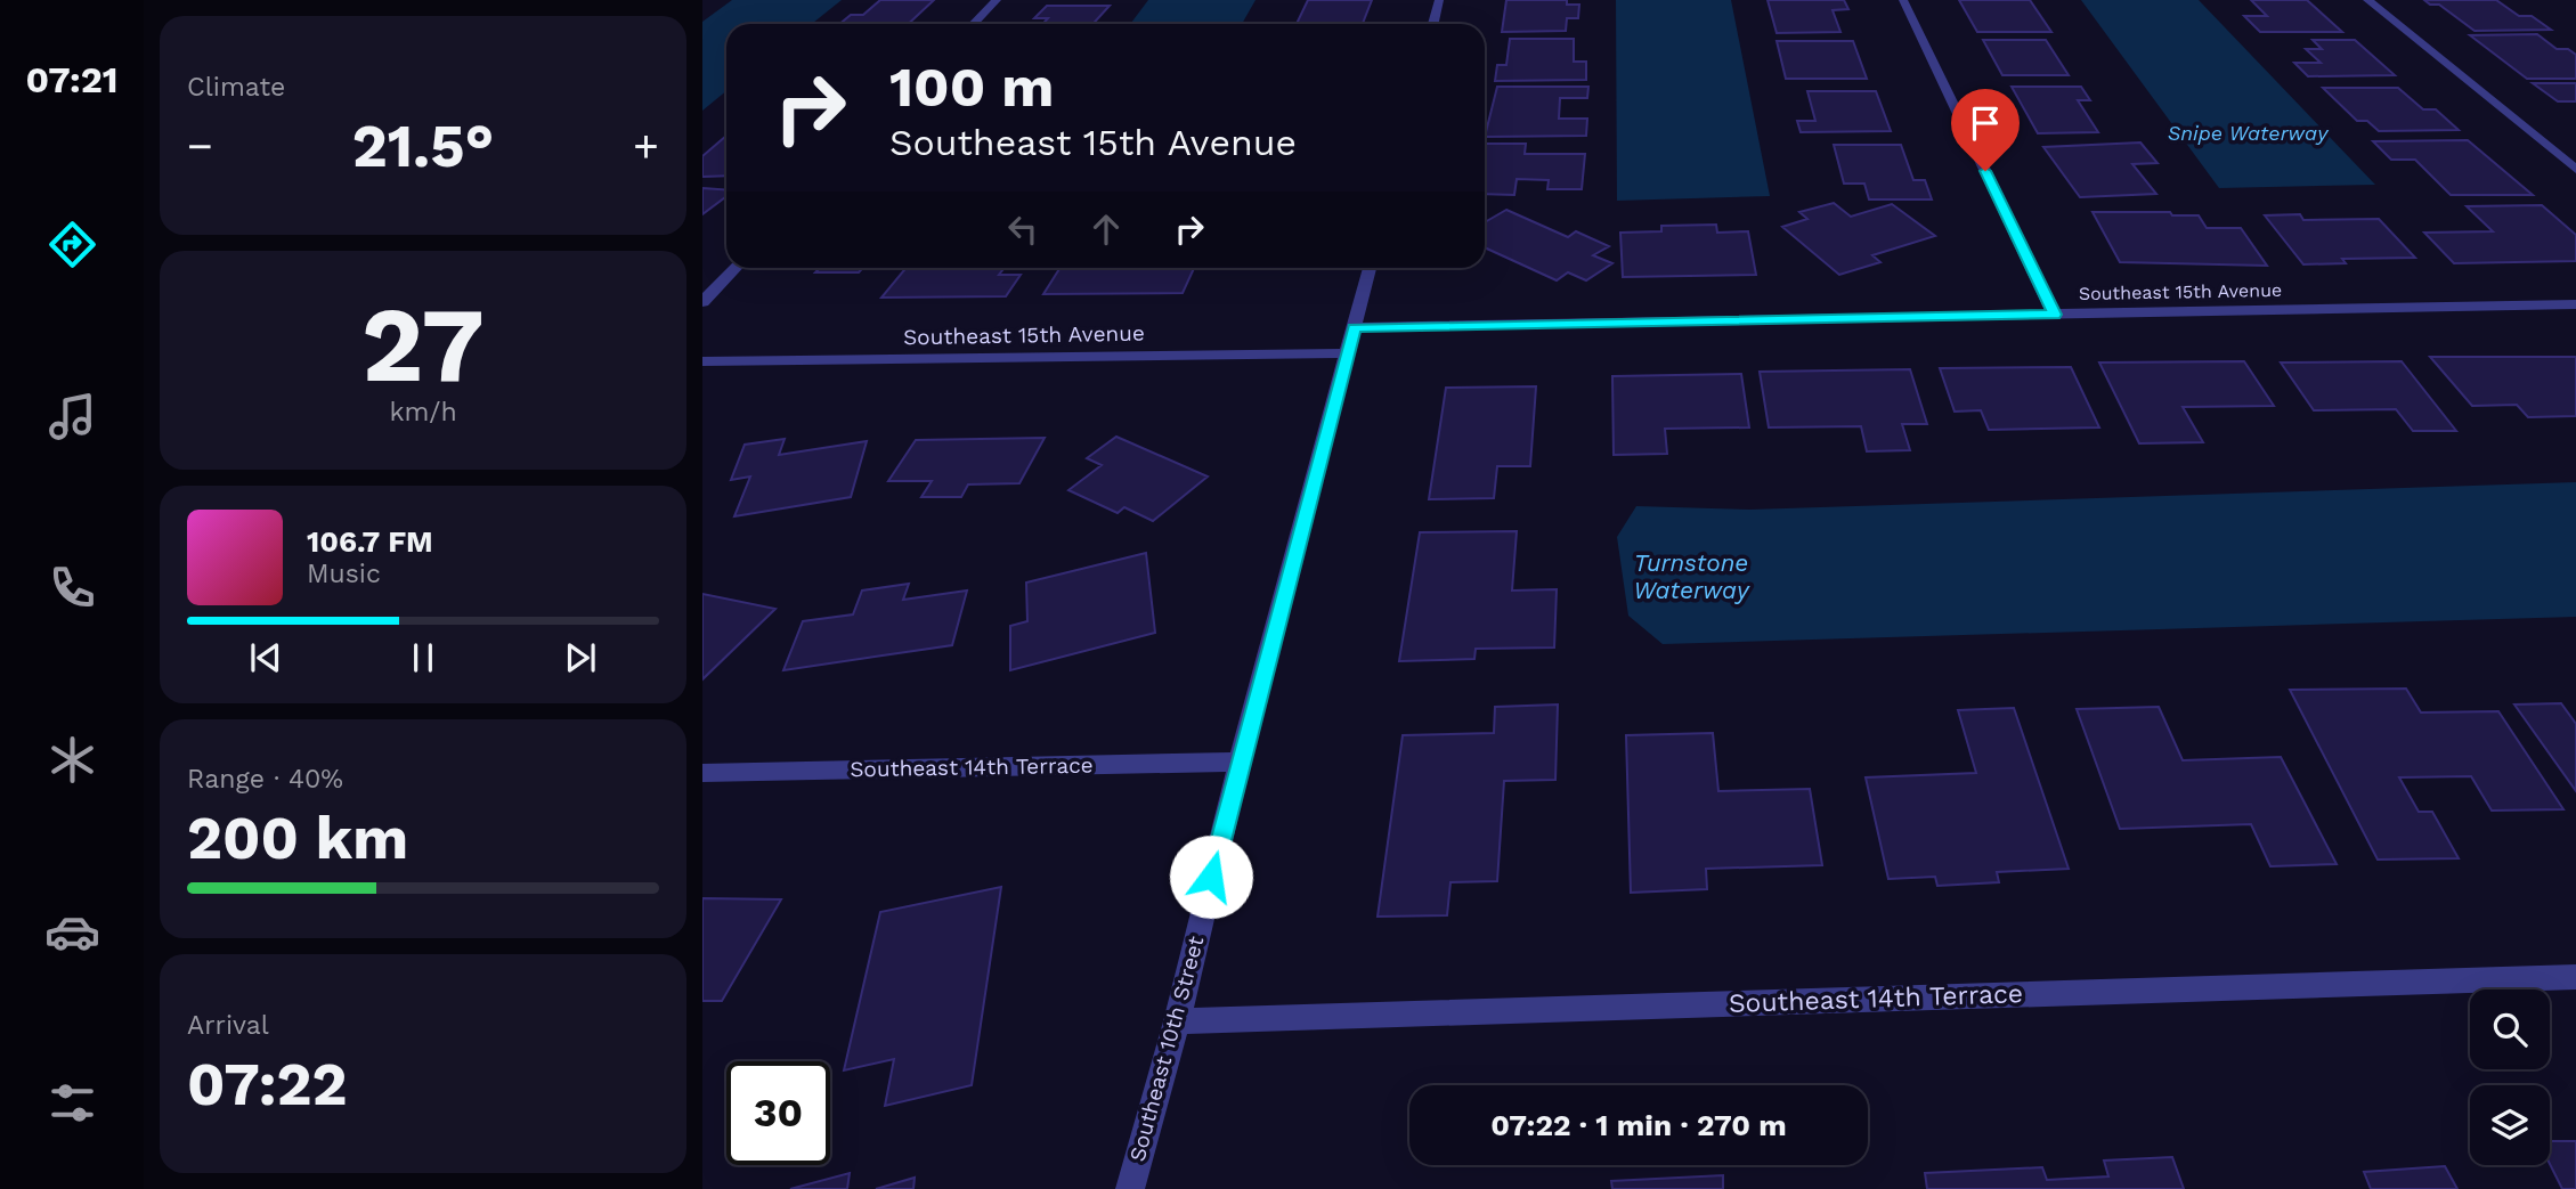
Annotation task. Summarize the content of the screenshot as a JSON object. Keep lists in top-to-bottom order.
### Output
{
  "streets": {
    "street": ["Southeast 15th Avenue", "Southeast 14th Terrace", "Southeast 10th Street"]
  },
  "crossings": [
    ["Southeast 15th Avenue", "Southeast 10th Street"],
    ["Southeast 14th Terrace", "Southeast 10th Street"]
  ],
  "water": ["Snipe Waterway", "Turnstone Waterway"],
  "page": {
    "tabs": "07:21",
    "tile": [
      "Climate",
      ["27", "km/h"],
      ["Range · 40%", "200 km"],
      ["Arrival", "07:22"]
    ],
    "turn": ["100 m", "Southeast 15th Avenue"],
    "heat": ["−", "21.5°", "+"],
    "song": ["106.7 FM", "Music"],
    "limit": "30",
    "trip": "07:22 · 1 min · 270 m"
  }
}
